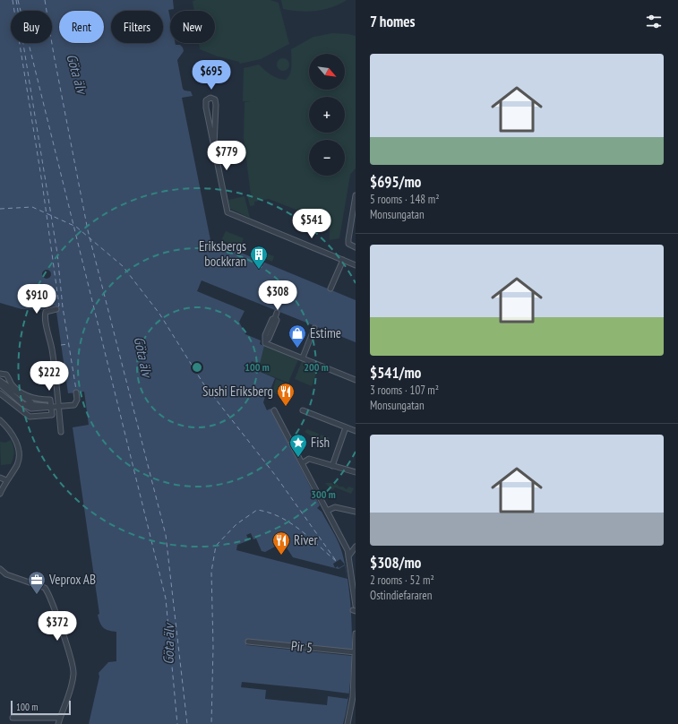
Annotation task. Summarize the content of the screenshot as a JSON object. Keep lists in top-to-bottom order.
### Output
{
  "streets": {
    "street": ["Pir 5"]
  },
  "water": ["Göta älv"],
  "places": {
    "building": ["Eriksbergs bockkran"],
    "shop": ["Estime"],
    "restaurant": ["Sushi Eriksberg", "River"],
    "place": ["Fish"],
    "office": ["Veprox AB"]
  },
  "scale_bar": "100 m",
  "north": "bottom right",
  "page": {
    "heading": "7 homes",
    "chip": [
      "Buy",
      "Rent",
      "Filters",
      "New"
    ],
    "list": [
      {
        "name": "$695/mo",
        "note": "5 rooms · 148 m² · Monsungatan"
      },
      {
        "name": "$541/mo",
        "note": "3 rooms · 107 m² · Monsungatan"
      },
      {
        "name": "$308/mo",
        "note": "2 rooms · 52 m² · Ostindiefararen"
      }
    ],
    "map_buttons": ["+", "−"],
    "price": [
      "$695",
      "$779",
      "$541",
      "$308",
      "$910",
      "$222",
      "$372"
    ],
    "scale": "100 m"
  },
  "rings": ["100 m", "200 m", "300 m"]
}
